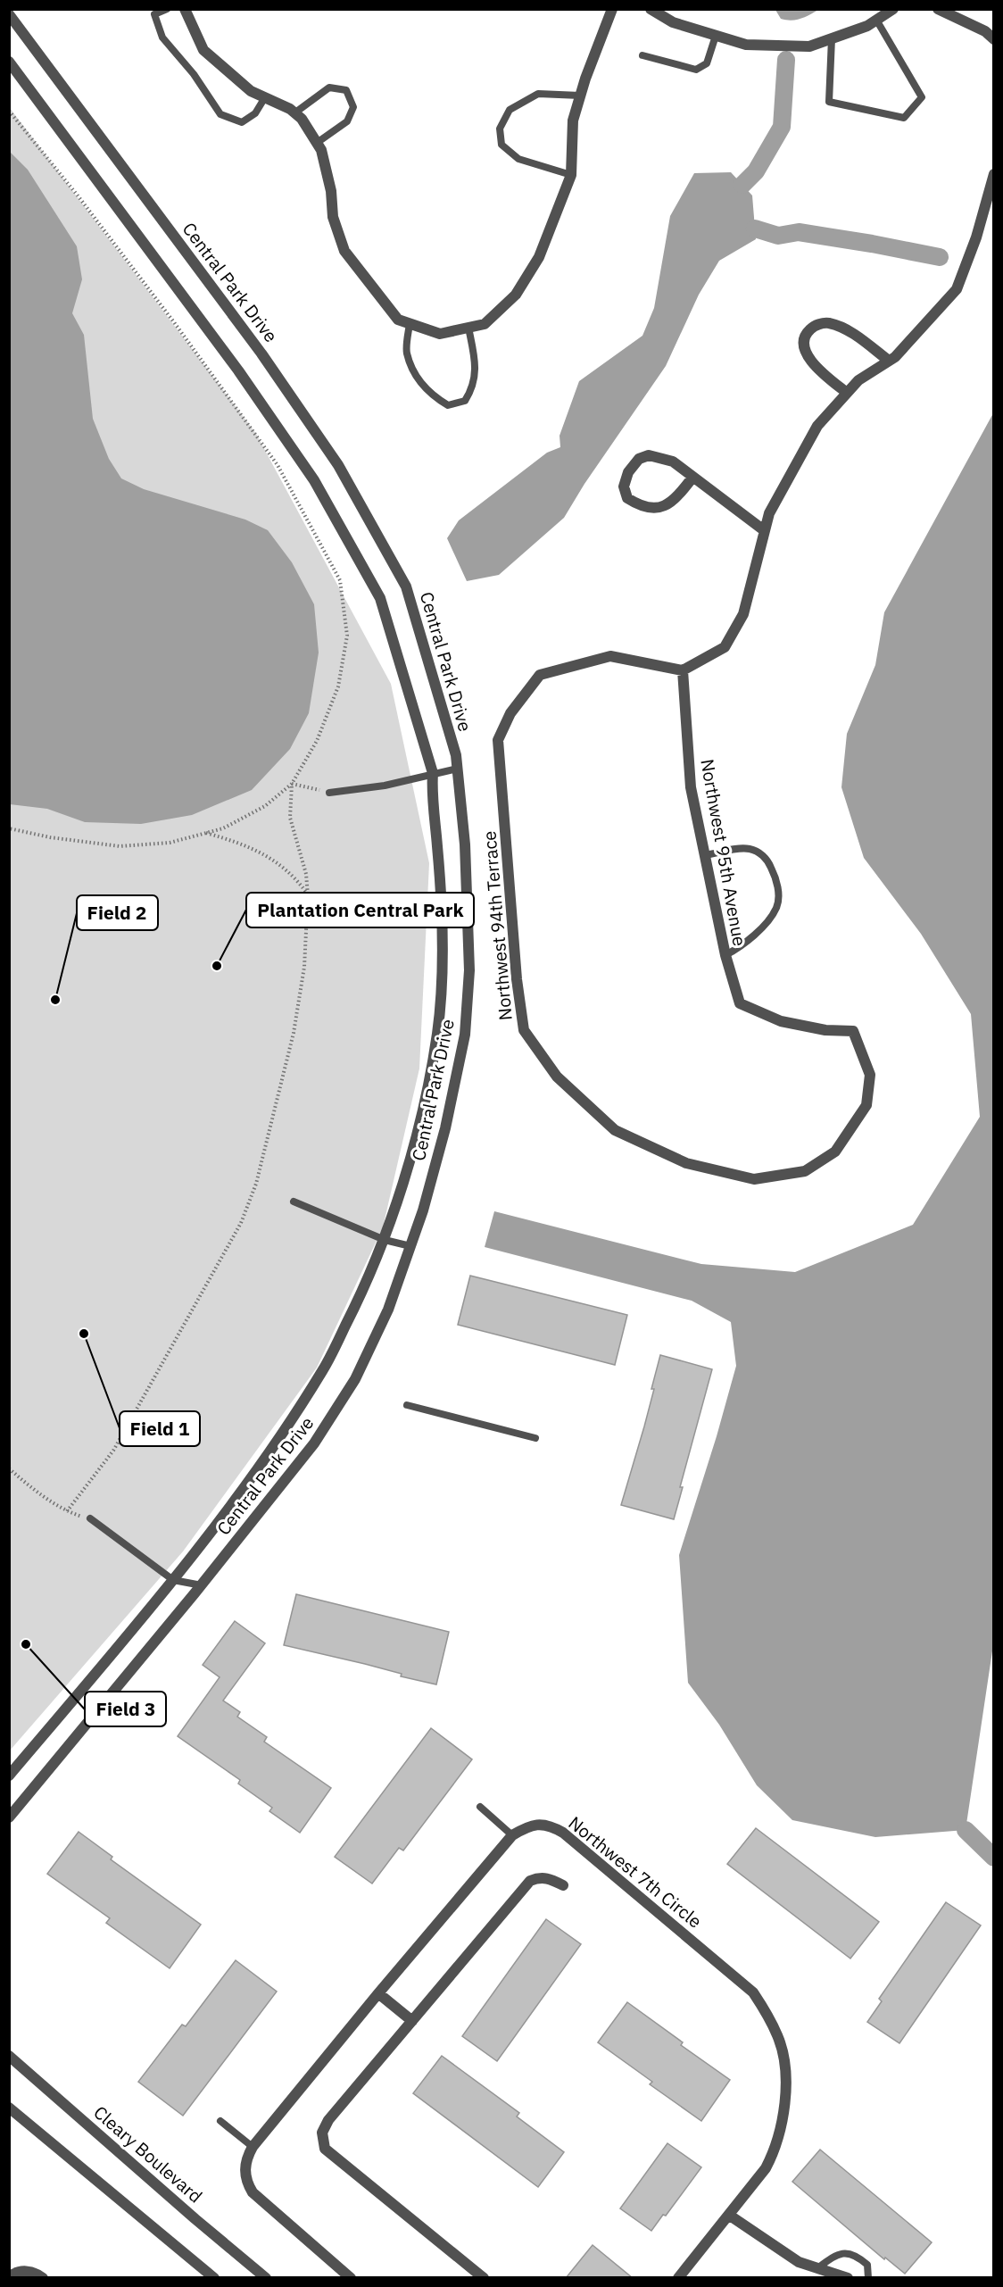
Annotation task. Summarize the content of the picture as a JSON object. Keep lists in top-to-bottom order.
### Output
{
  "streets": {
    "street": [
      "Central Park Drive",
      "Northwest 95th Avenue",
      "Northwest 94th Terrace",
      "Northwest 7th Circle",
      "Cleary Boulevard"
    ]
  },
  "crossings": [
    ["Northwest 95th Avenue", "Northwest 94th Terrace"]
  ],
  "places": [
    "Plantation Central Park",
    "Field 2",
    "Field 1",
    "Field 3"
  ]
}
